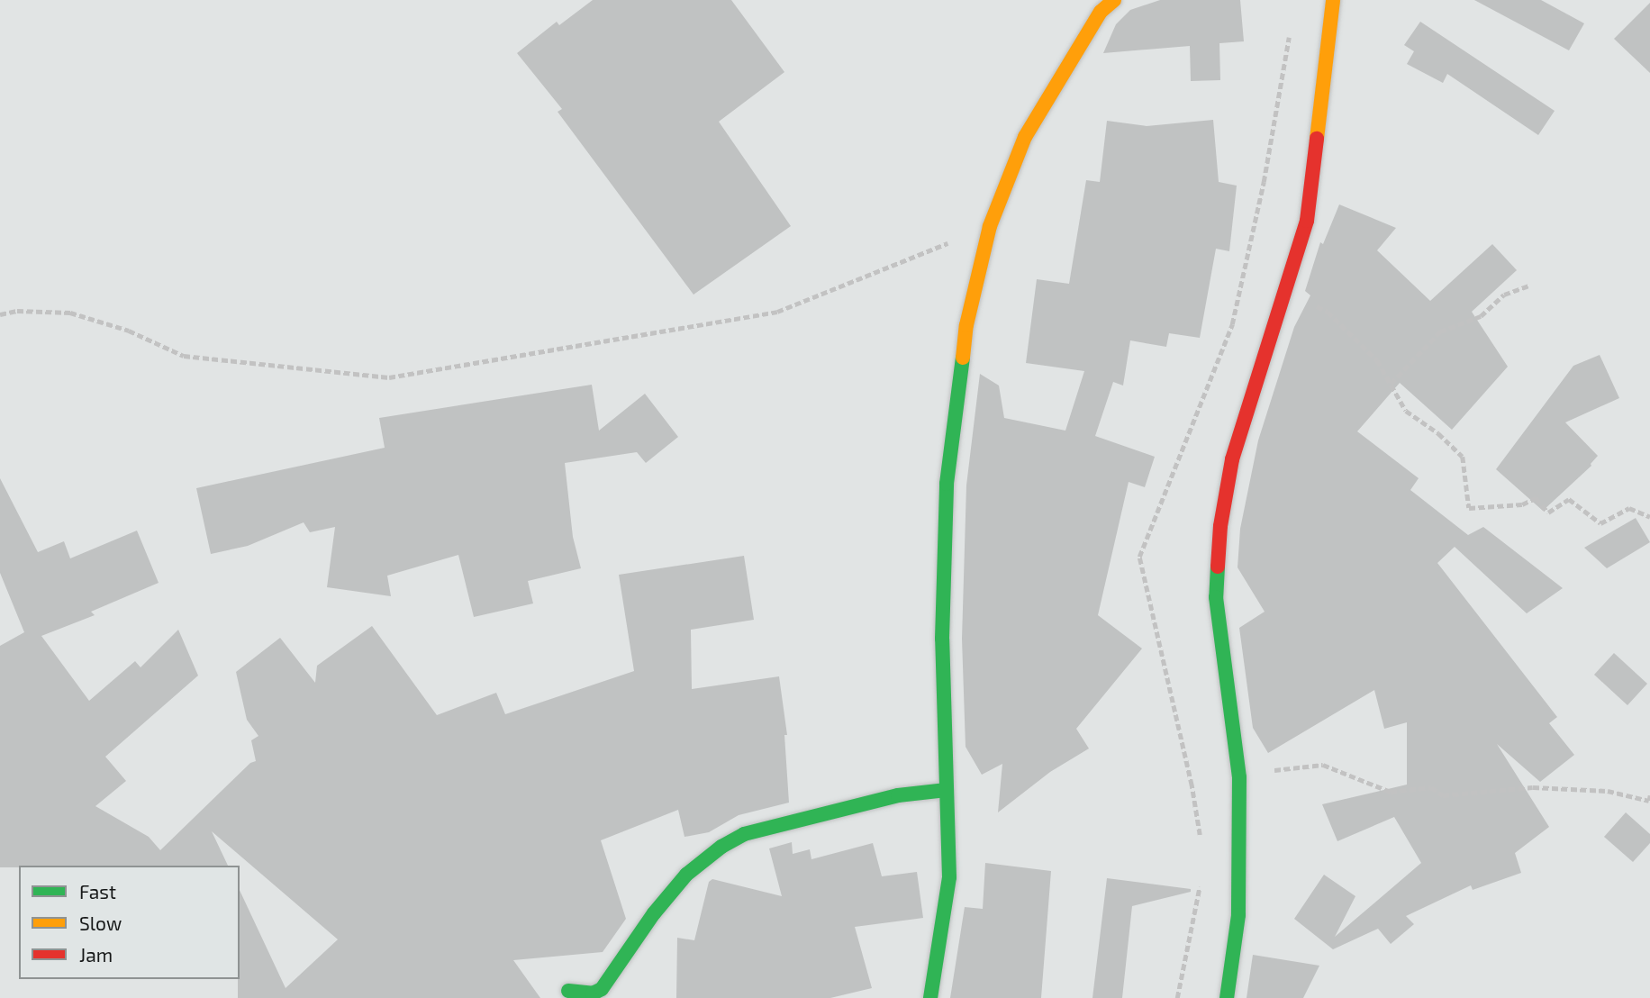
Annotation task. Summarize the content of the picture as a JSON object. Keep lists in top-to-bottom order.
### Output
{
  "legend": ["Fast", "Slow", "Jam"]
}
